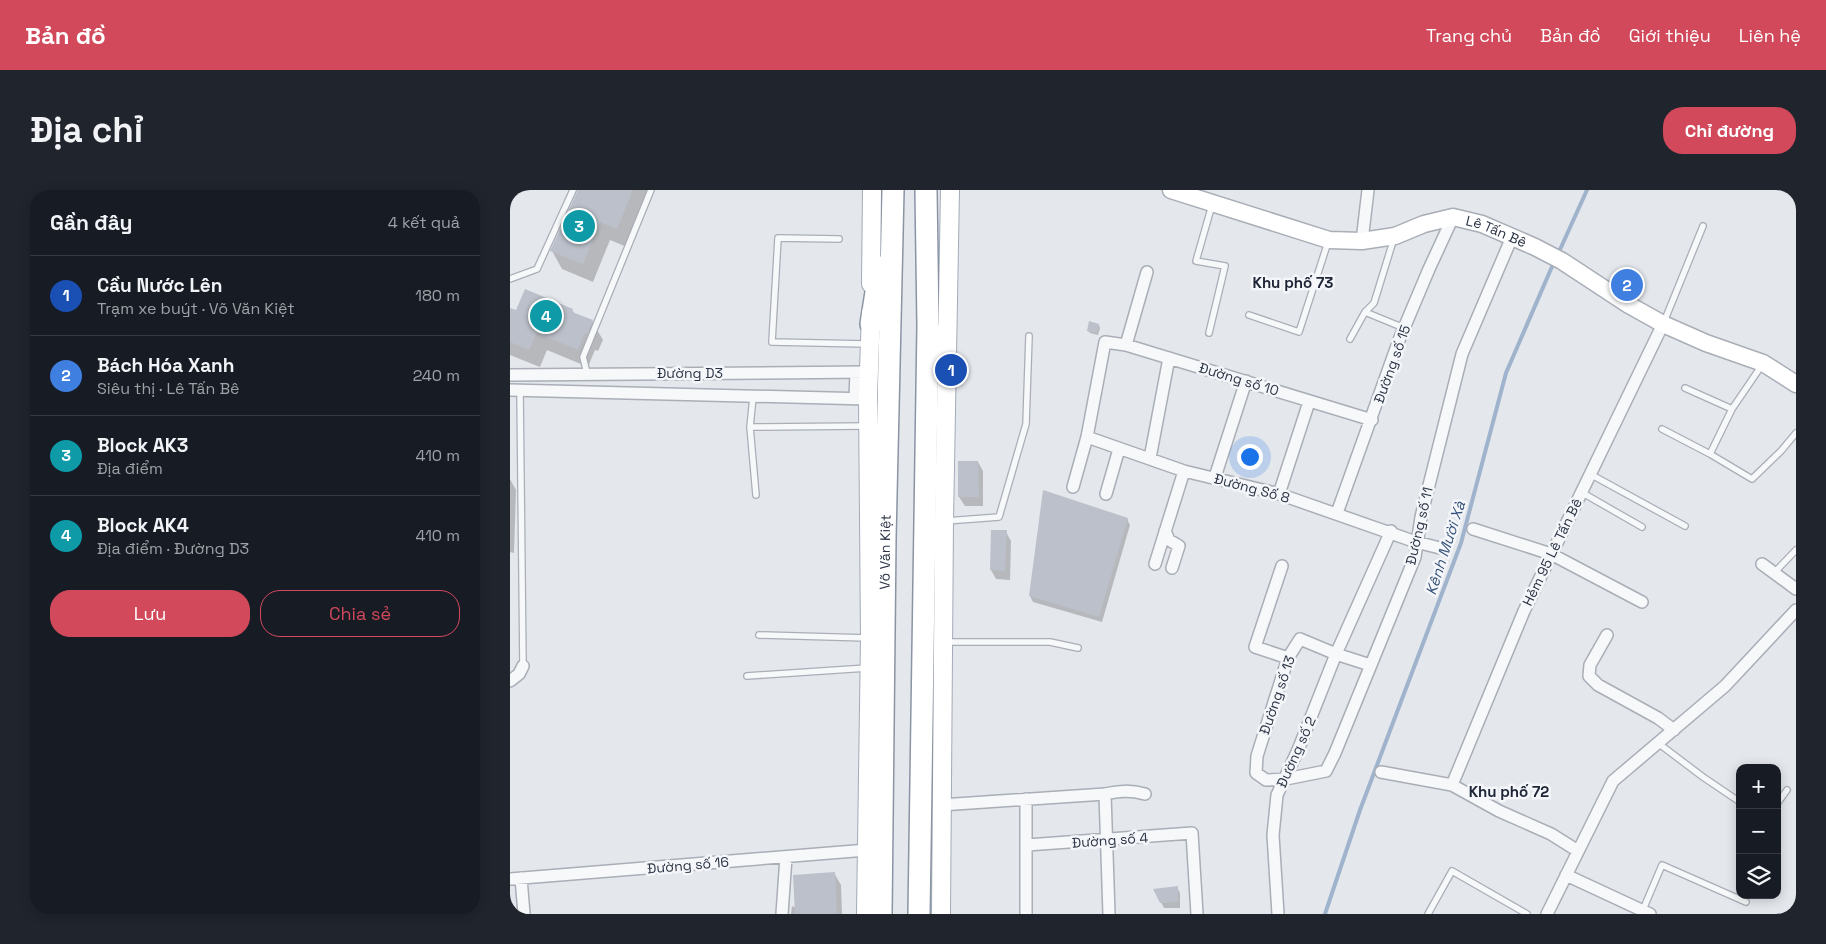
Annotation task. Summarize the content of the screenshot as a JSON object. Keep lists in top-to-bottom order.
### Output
{
  "streets": {
    "highway": ["Võ Văn Kiệt"],
    "street": [
      "Lê Tấn Bê",
      "Đường số 15",
      "Đường D3",
      "Đường số 10",
      "Đường Số 8",
      "Đường số 11",
      "Hẻm 95 Lê Tấn Bê",
      "Đường số 13",
      "Đường số 2",
      "Đường số 4",
      "Đường số 16"
    ]
  },
  "crossings": [
    ["Lê Tấn Bê", "Đường số 15"],
    ["Lê Tấn Bê", "Đường số 11"],
    ["Lê Tấn Bê", "Hẻm 95 Lê Tấn Bê"],
    ["Đường số 15", "Đường số 10"],
    ["Đường số 15", "Đường Số 8"],
    ["Đường D3", "Võ Văn Kiệt"],
    ["Đường số 10", "Đường Số 8"],
    ["Đường Số 8", "Đường số 11"],
    ["Đường số 11", "Đường số 13"],
    ["Đường số 11", "Đường số 2"],
    ["Võ Văn Kiệt", "Đường số 16"],
    ["Đường số 13", "Đường số 2"]
  ],
  "districts": ["Khu phố 73", "Khu phố 72"],
  "water": ["Kênh Mười Xà"],
  "page": {
    "header": "Bản đồ",
    "nav": [
      "Trang chủ",
      "Bản đồ",
      "Giới thiệu",
      "Liên hệ"
    ],
    "buttons": [
      "Chỉ đường",
      ["Lưu", "Chia sẻ"]
    ],
    "title": "Địa chỉ",
    "heading": ["Gần đây", "4 kết quả"],
    "pins": [
      "3",
      "2",
      "4",
      "1"
    ],
    "list": [
      {
        "mark": "1",
        "name": "Cầu Nước Lên",
        "note": "Trạm xe buýt · Võ Văn Kiệt",
        "value": "180 m"
      },
      {
        "mark": "2",
        "name": "Bách Hóa Xanh",
        "note": "Siêu thị · Lê Tấn Bê",
        "value": "240 m"
      },
      {
        "mark": "3",
        "name": "Block AK3",
        "note": "Địa điểm",
        "value": "410 m"
      },
      {
        "mark": "4",
        "name": "Block AK4",
        "note": "Địa điểm · Đường D3",
        "value": "410 m"
      }
    ],
    "map_buttons": ["+", "−"]
  }
}
